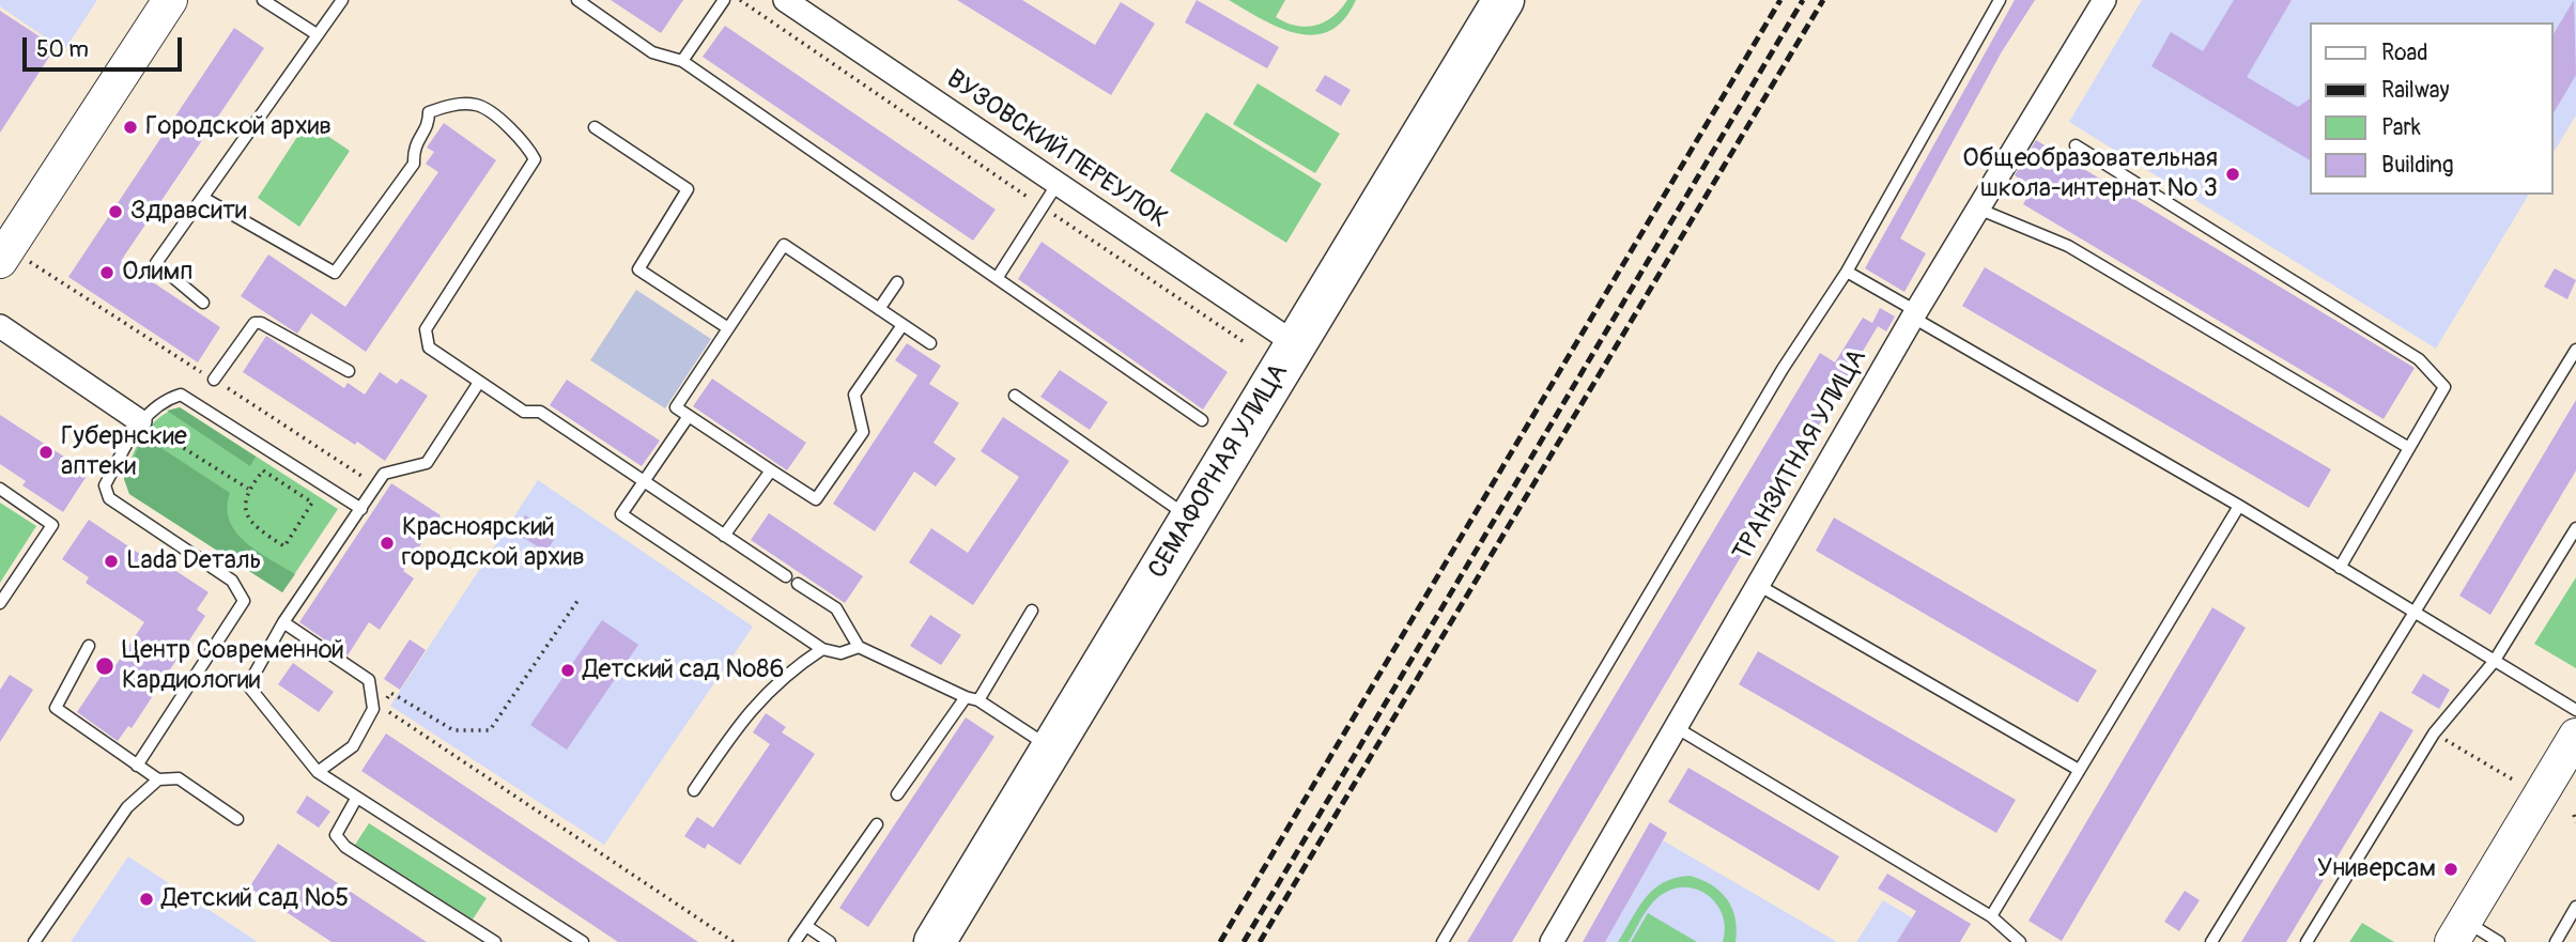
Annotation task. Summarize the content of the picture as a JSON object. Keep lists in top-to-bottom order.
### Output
{
  "streets": {
    "highway": ["СЕМАФОРНАЯ УЛИЦА"],
    "street": ["ВУЗОВСКИЙ ПЕРЕУЛОК", "ТРАНЗИТНАЯ УЛИЦА"]
  },
  "crossings": [
    ["ВУЗОВСКИЙ ПЕРЕУЛОК", "СЕМАФОРНАЯ УЛИЦА"]
  ],
  "places": [
    "Городской архив",
    "Общеобразовательная школа-интернат № 3",
    "Здравсити",
    "Олимп",
    "Губернские аптеки",
    "Красноярский городской архив",
    "Lada Dеталь",
    "Центр Современной Кардиологии",
    "Детский сад №86",
    "Универсам",
    "Детский сад №5"
  ],
  "legend": [
    "Road",
    "Railway",
    "Park",
    "Building"
  ],
  "scale_bar": "50 m"
}
